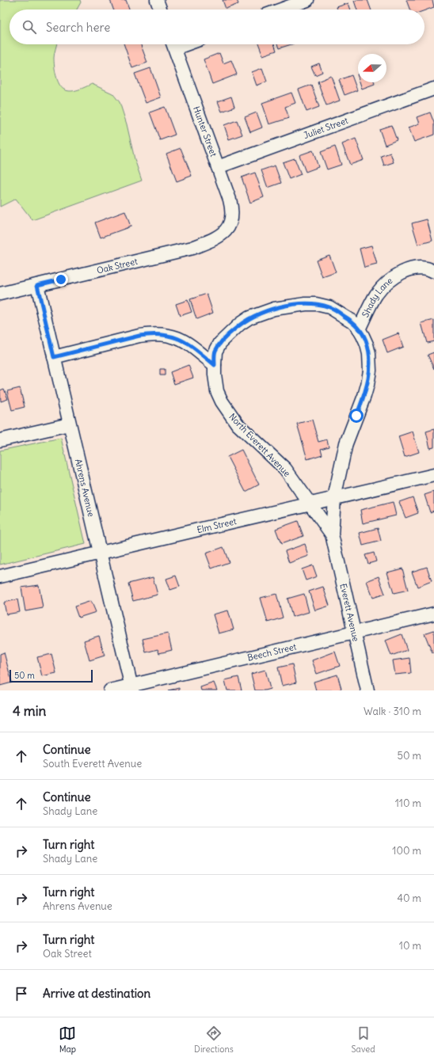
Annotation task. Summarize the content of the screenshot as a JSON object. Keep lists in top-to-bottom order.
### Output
{
  "streets": {
    "street": [
      "Juliet Street",
      "Hunter Street",
      "Oak Street",
      "Shady Lane",
      "North Everett Avenue",
      "Ahrens Avenue",
      "Elm Street",
      "Everett Avenue",
      "Beech Street"
    ]
  },
  "crossings": [
    ["Juliet Street", "Hunter Street"],
    ["Hunter Street", "Oak Street"],
    ["Oak Street", "Ahrens Avenue"],
    ["Shady Lane", "North Everett Avenue"],
    ["North Everett Avenue", "Elm Street"],
    ["North Everett Avenue", "Everett Avenue"],
    ["Ahrens Avenue", "Elm Street"],
    ["Ahrens Avenue", "Beech Street"],
    ["Everett Avenue", "Beech Street"]
  ],
  "scale_bar": "50 m",
  "north": "left",
  "page": {
    "search": "Search here",
    "scale": "50 m",
    "heading": ["4 min", "Walk · 310 m"],
    "list": [
      ["Continue", "South Everett Avenue", "50 m"],
      ["Continue", "Shady Lane", "110 m"],
      ["Turn right", "Shady Lane", "100 m"],
      ["Turn right", "Ahrens Avenue", "40 m"],
      ["Turn right", "Oak Street", "10 m"],
      "Arrive at destination"
    ],
    "nav": ["Map", "Directions", "Saved"]
  }
}
